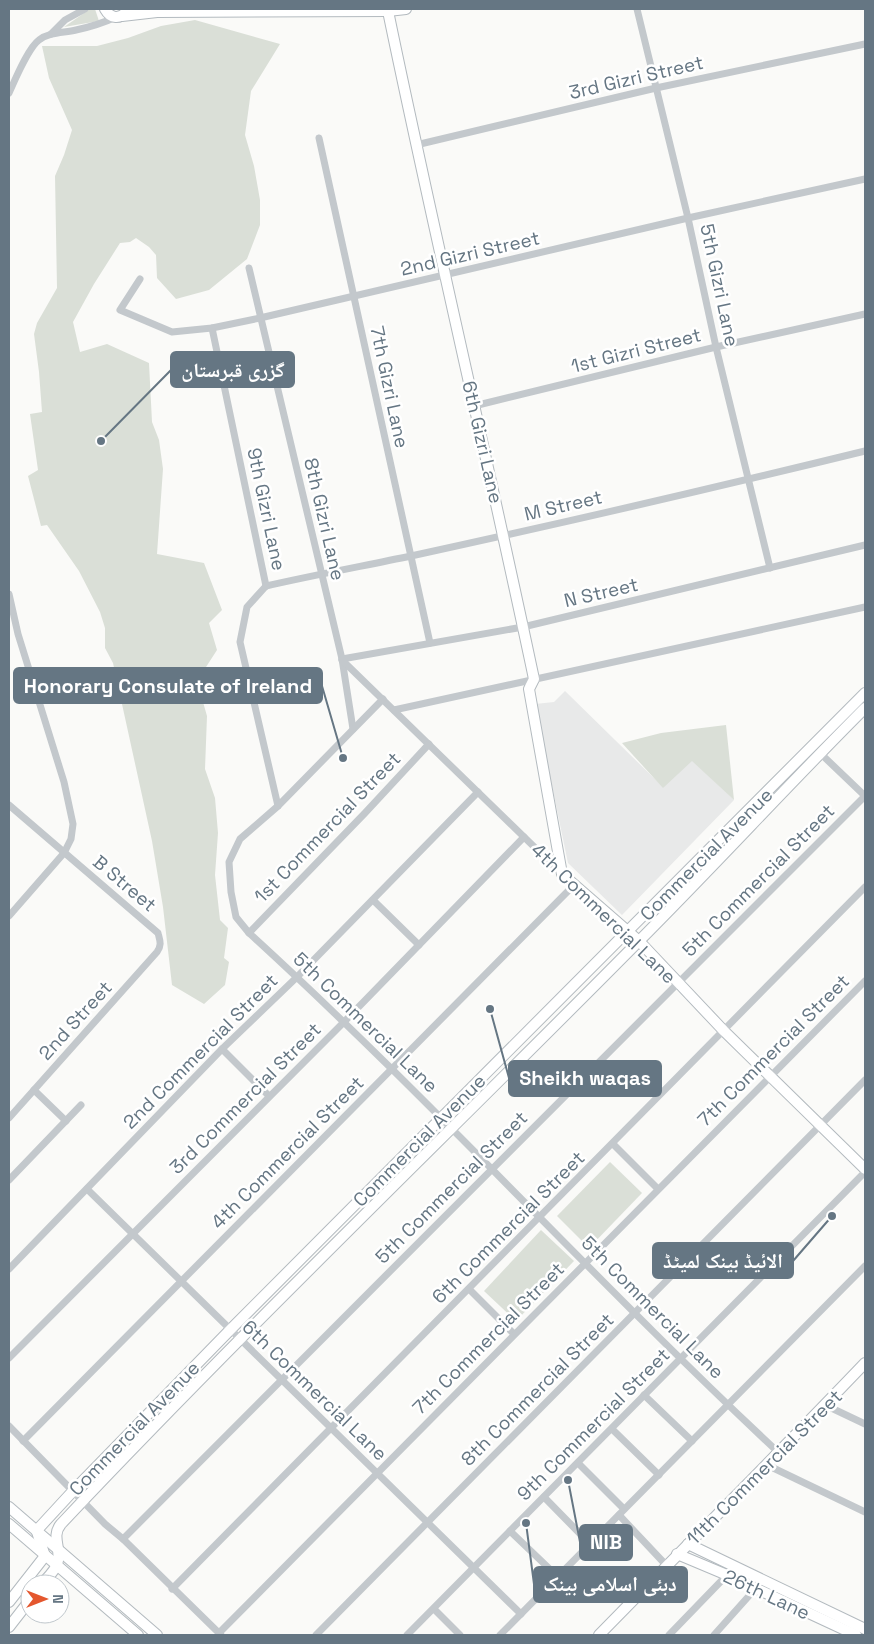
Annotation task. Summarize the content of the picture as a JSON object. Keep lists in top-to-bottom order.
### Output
{
  "streets": {
    "main road": [
      "6th Gizri Lane",
      "Commercial Avenue",
      "4th Commercial Lane",
      "11th Commercial Street",
      "26th Lane"
    ],
    "street": [
      "3rd Gizri Street",
      "2nd Gizri Street",
      "5th Gizri Lane",
      "1st Gizri Street",
      "7th Gizri Lane",
      "M Street",
      "9th Gizri Lane",
      "8th Gizri Lane",
      "N Street",
      "1st Commercial Street",
      "5th Commercial Street",
      "B Street",
      "2nd Street",
      "5th Commercial Lane",
      "7th Commercial Street",
      "2nd Commercial Street",
      "3rd Commercial Street",
      "4th Commercial Street",
      "6th Commercial Street",
      "8th Commercial Street",
      "6th Commercial Lane",
      "9th Commercial Street"
    ]
  },
  "crossings": [
    ["3rd Gizri Street", "5th Gizri Lane"],
    ["3rd Gizri Street", "6th Gizri Lane"],
    ["2nd Gizri Street", "5th Gizri Lane"],
    ["2nd Gizri Street", "7th Gizri Lane"],
    ["2nd Gizri Street", "6th Gizri Lane"],
    ["2nd Gizri Street", "9th Gizri Lane"],
    ["2nd Gizri Street", "8th Gizri Lane"],
    ["5th Gizri Lane", "1st Gizri Street"],
    ["5th Gizri Lane", "M Street"],
    ["5th Gizri Lane", "N Street"],
    ["1st Gizri Street", "6th Gizri Lane"],
    ["7th Gizri Lane", "M Street"],
    ["7th Gizri Lane", "N Street"],
    ["6th Gizri Lane", "M Street"],
    ["6th Gizri Lane", "N Street"],
    ["6th Gizri Lane", "4th Commercial Lane"],
    ["M Street", "9th Gizri Lane"],
    ["M Street", "8th Gizri Lane"],
    ["9th Gizri Lane", "5th Commercial Lane"],
    ["8th Gizri Lane", "N Street"],
    ["8th Gizri Lane", "4th Commercial Lane"],
    ["8th Gizri Lane", "5th Commercial Lane"],
    ["N Street", "4th Commercial Lane"],
    ["1st Commercial Street", "4th Commercial Lane"],
    ["1st Commercial Street", "5th Commercial Lane"],
    ["Commercial Avenue", "4th Commercial Lane"],
    ["Commercial Avenue", "5th Commercial Lane"],
    ["Commercial Avenue", "6th Commercial Lane"],
    ["5th Commercial Street", "4th Commercial Lane"],
    ["5th Commercial Street", "5th Commercial Lane"],
    ["5th Commercial Street", "6th Commercial Lane"],
    ["B Street", "2nd Street"],
    ["4th Commercial Lane", "5th Commercial Lane"],
    ["4th Commercial Lane", "7th Commercial Street"],
    ["4th Commercial Lane", "2nd Commercial Street"],
    ["4th Commercial Lane", "3rd Commercial Street"],
    ["4th Commercial Lane", "4th Commercial Street"],
    ["4th Commercial Lane", "6th Commercial Street"],
    ["4th Commercial Lane", "8th Commercial Street"],
    ["4th Commercial Lane", "9th Commercial Street"],
    ["5th Commercial Lane", "7th Commercial Street"],
    ["5th Commercial Lane", "2nd Commercial Street"],
    ["5th Commercial Lane", "3rd Commercial Street"],
    ["5th Commercial Lane", "4th Commercial Street"],
    ["5th Commercial Lane", "6th Commercial Street"],
    ["5th Commercial Lane", "8th Commercial Street"],
    ["5th Commercial Lane", "9th Commercial Street"],
    ["5th Commercial Lane", "11th Commercial Street"],
    ["7th Commercial Street", "6th Commercial Lane"],
    ["2nd Commercial Street", "6th Commercial Lane"],
    ["3rd Commercial Street", "6th Commercial Lane"],
    ["4th Commercial Street", "6th Commercial Lane"],
    ["6th Commercial Street", "6th Commercial Lane"],
    ["8th Commercial Street", "6th Commercial Lane"],
    ["6th Commercial Lane", "9th Commercial Street"],
    ["11th Commercial Street", "26th Lane"]
  ],
  "places": [
    "گزری قبرستان",
    "Honorary Consulate of Ireland",
    "Sheikh waqas",
    "الائیڈ بینک لمیٹڈ",
    "NIB",
    "دبئی اسلامی بینک"
  ],
  "north": "right"
}
